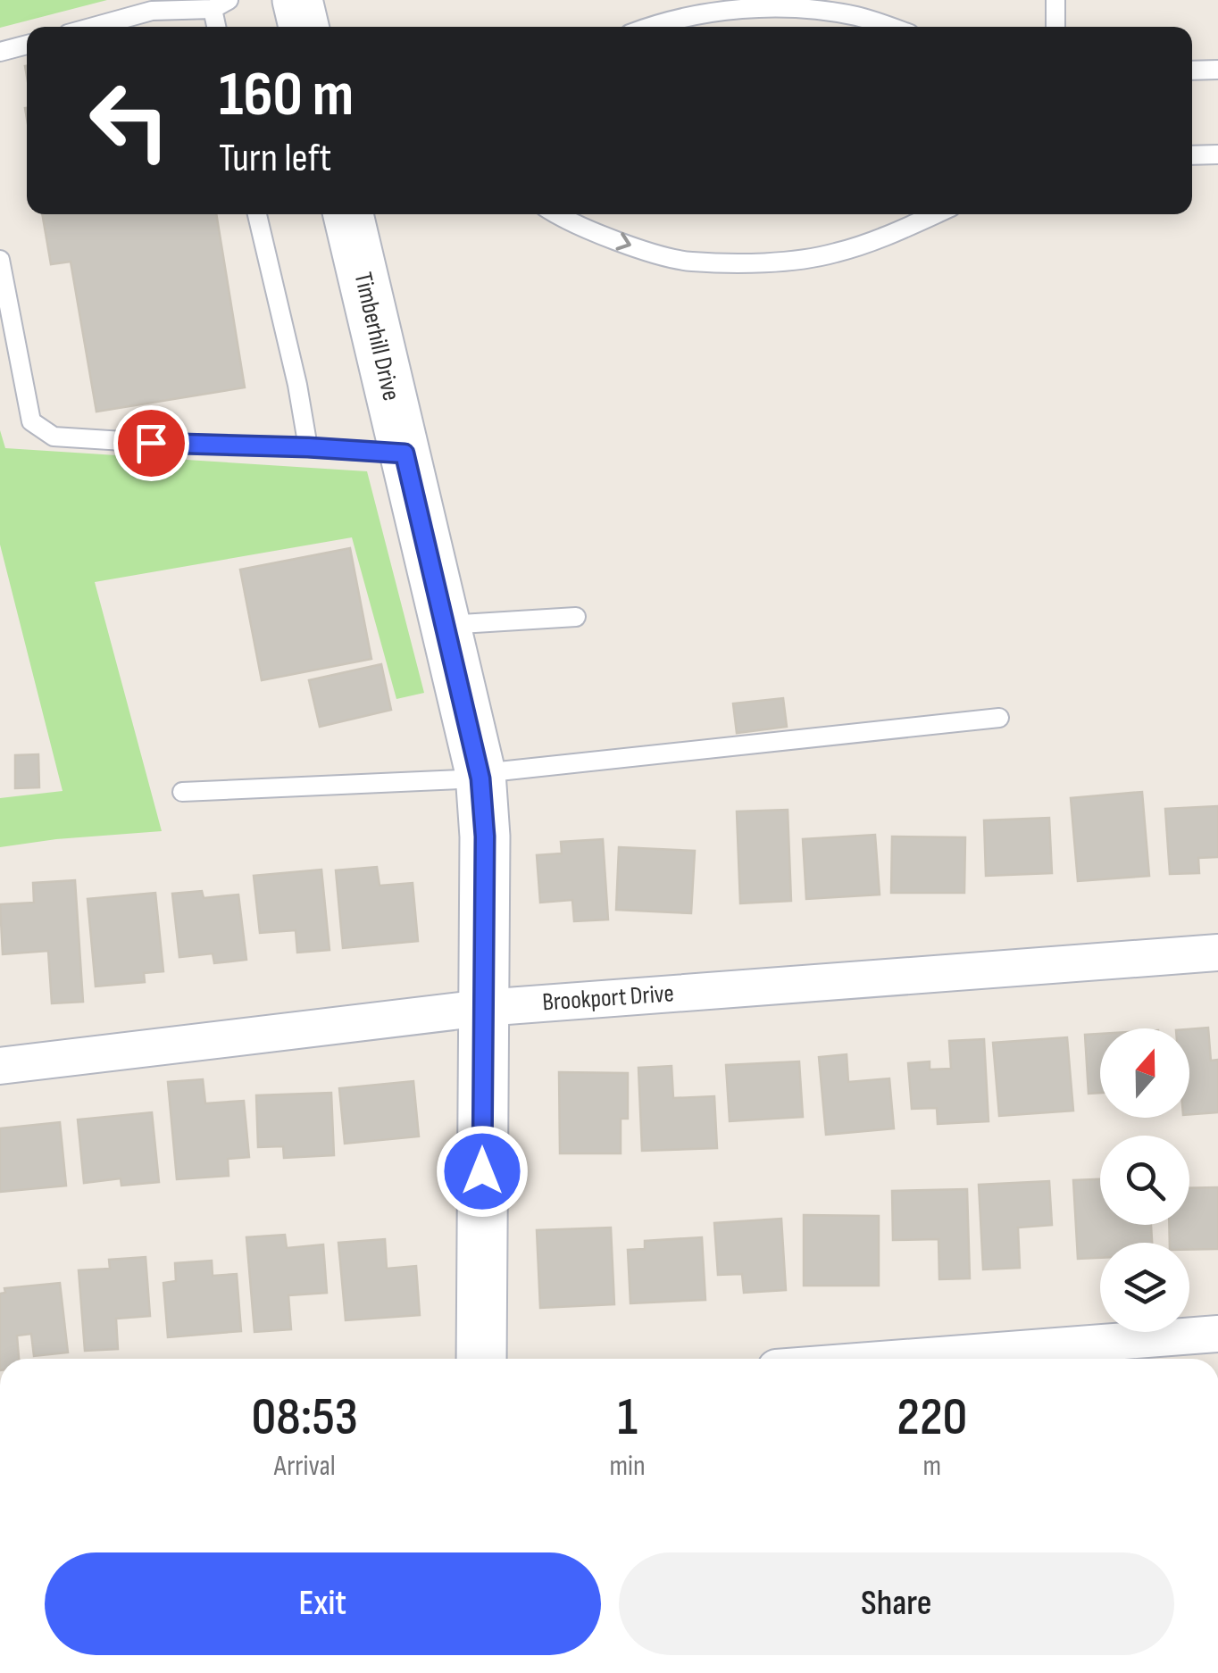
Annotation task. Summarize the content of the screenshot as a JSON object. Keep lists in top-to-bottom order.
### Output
{
  "streets": {
    "street": ["Timberhill Drive", "Brookport Drive"]
  },
  "crossings": [
    ["Timberhill Drive", "Brookport Drive"]
  ],
  "north": "top",
  "page": {
    "turn": ["160 m", "Turn left"],
    "eta": [
      "08:53",
      "Arrival",
      "1",
      "min",
      "220",
      "m"
    ],
    "buttons": ["Exit", "Share"]
  }
}
